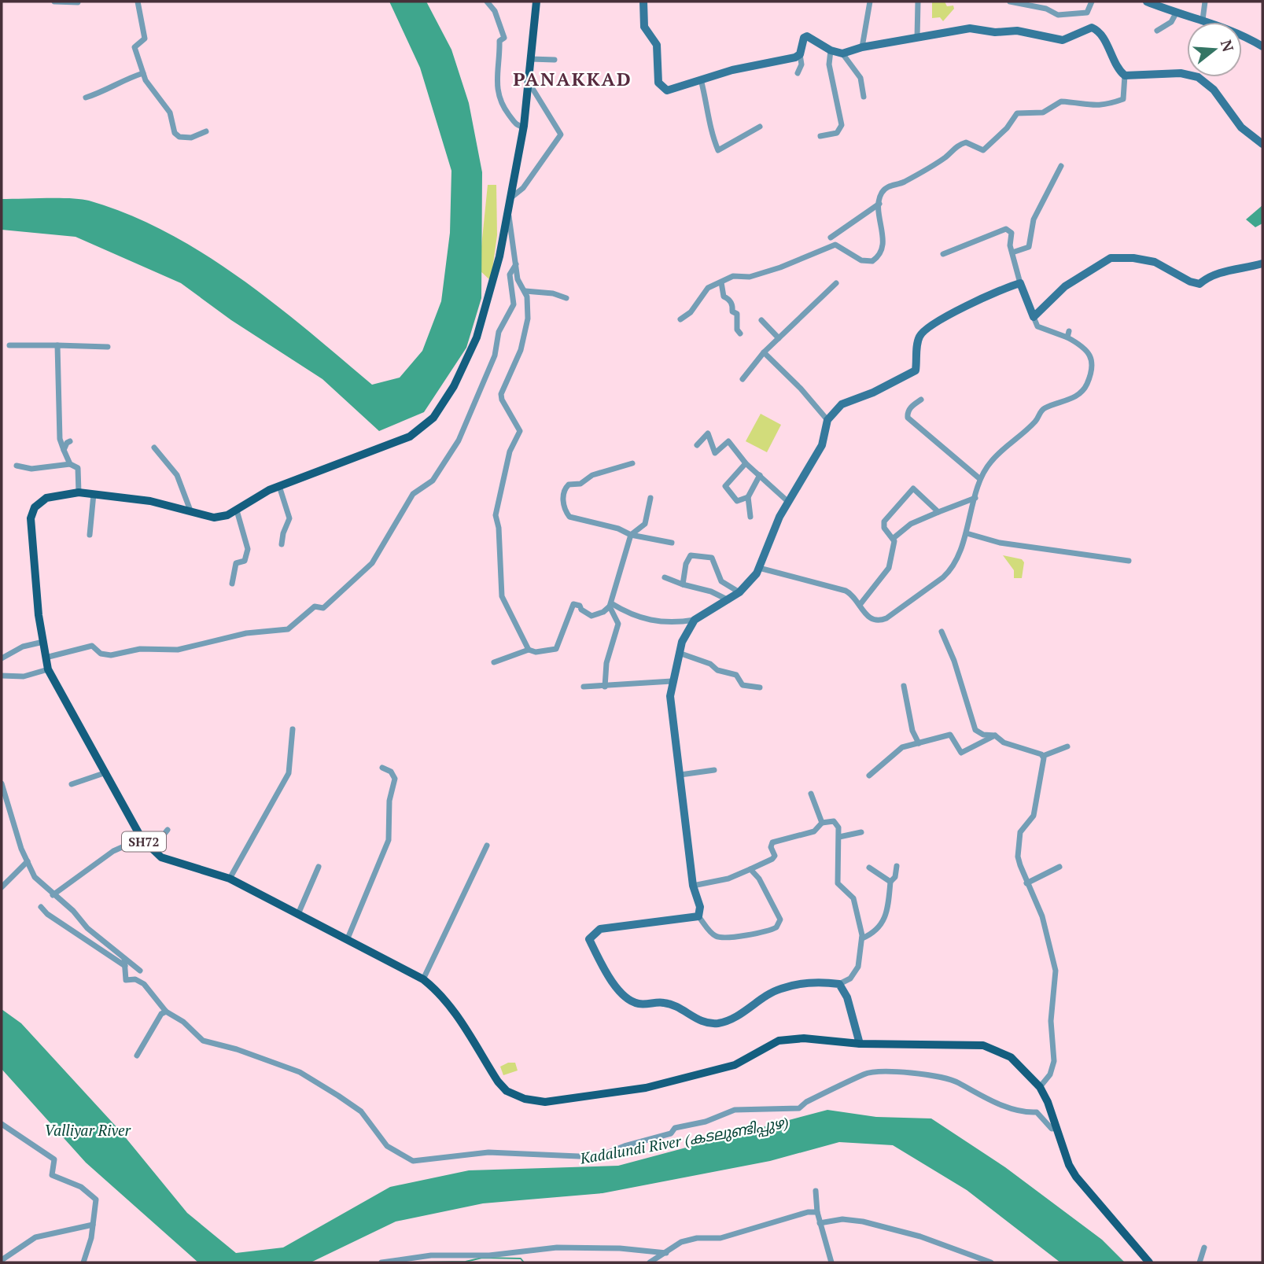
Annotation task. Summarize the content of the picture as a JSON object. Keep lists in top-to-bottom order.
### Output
{
  "streets": {
    "main road": ["SH72"]
  },
  "districts": ["PANAKKAD"],
  "water": ["Valliyar River", "Kadalundi River (കടലുണ്ടിപ്പുഴ)"],
  "north": "right"
}
